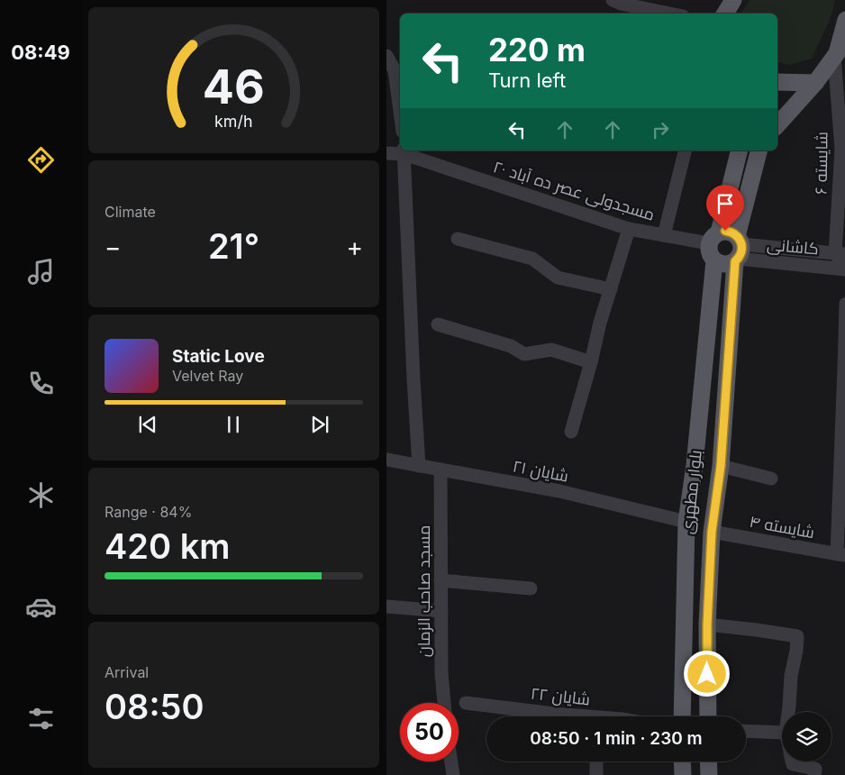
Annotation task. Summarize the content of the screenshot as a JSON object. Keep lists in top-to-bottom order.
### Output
{
  "streets": {
    "main road": ["بلوار مطهری"],
    "street": [
      "شایسته ۶",
      "مسجدولی عصر ده آباد ۲۰",
      "کاشانی",
      "شایان ۲۱",
      "شایسته ۴",
      "مسجد صاحب الزمان",
      "شایان ۲۲"
    ]
  },
  "crossings": [
    ["شایسته ۶", "کاشانی"],
    ["مسجدولی عصر ده آباد ۲۰", "کاشانی"],
    ["مسجدولی عصر ده آباد ۲۰", "بلوار مطهری"],
    ["کاشانی", "بلوار مطهری"],
    ["شایان ۲۱", "بلوار مطهری"],
    ["شایان ۲۱", "مسجد صاحب الزمان"],
    ["بلوار مطهری", "شایسته ۴"]
  ],
  "page": {
    "tabs": "08:49",
    "turn": ["220 m", "Turn left"],
    "tile": [
      "Climate",
      ["Range · 84%", "420 km"],
      ["Arrival", "08:50"]
    ],
    "heat": ["−", "21°", "+"],
    "song": ["Static Love", "Velvet Ray"],
    "limit": "50",
    "trip": "08:50 · 1 min · 230 m",
    "gauge": ["46", "km/h"]
  }
}
